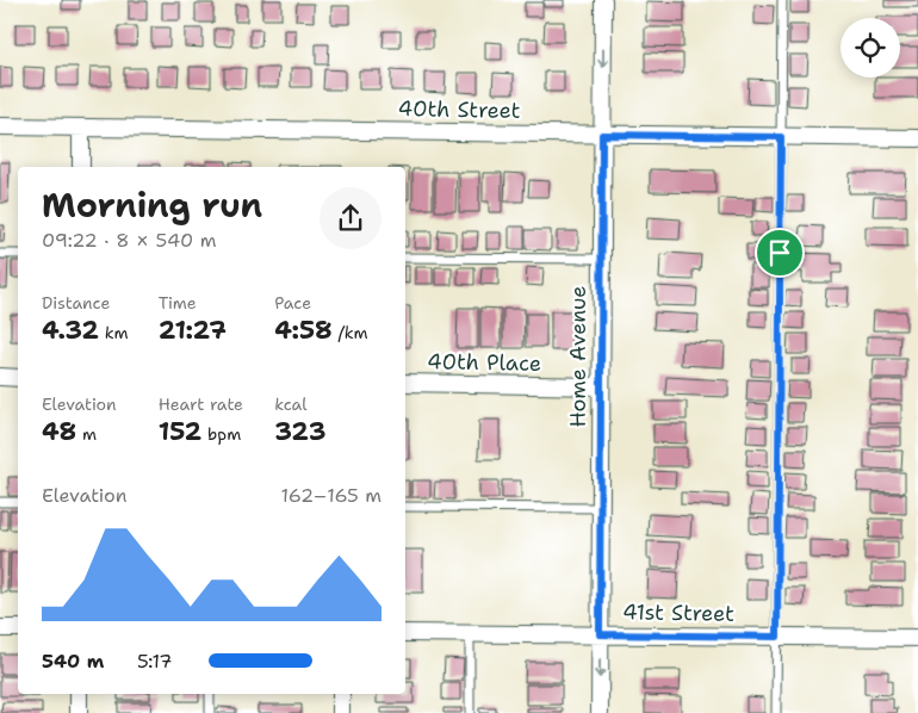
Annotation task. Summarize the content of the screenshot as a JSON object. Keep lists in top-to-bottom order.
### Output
{
  "streets": {
    "street": [
      "40th Street",
      "Home Avenue",
      "40th Place",
      "41st Street"
    ]
  },
  "crossings": [
    ["40th Street", "Home Avenue"],
    ["Home Avenue", "40th Place"],
    ["Home Avenue", "41st Street"]
  ],
  "page": {
    "heading": ["Morning run", "09:22 · 8 × 540 m"],
    "stats": [
      ["Distance", "4.32 km"],
      ["Time", "21:27"],
      ["Pace", "4:58 /km"],
      ["Elevation", "48 m"],
      ["Heart rate", "152 bpm"],
      ["kcal", "323"]
    ],
    "chart": ["Elevation", "162–165 m"],
    "list": [
      {
        "name": "540 m",
        "note": "5:17"
      }
    ]
  }
}
